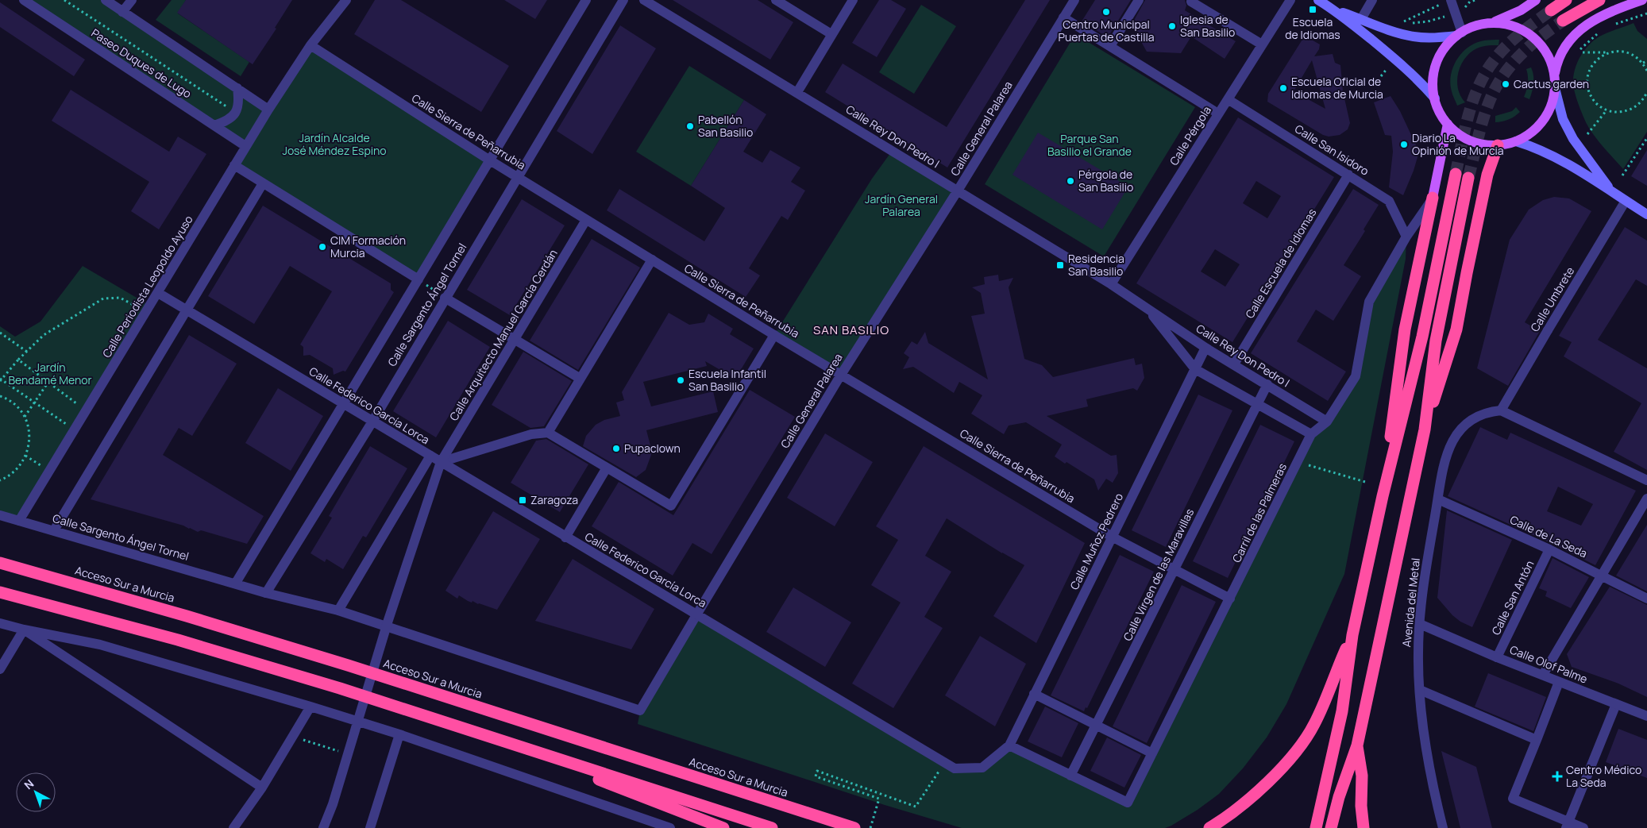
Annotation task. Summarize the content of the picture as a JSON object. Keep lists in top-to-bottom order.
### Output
{
  "streets": {
    "highway": ["Acceso Sur a Murcia"],
    "street": [
      "Paseo Duques de Lugo",
      "Calle General Palarea",
      "Calle Sierra de Peñarrubia",
      "Calle Pérgola",
      "Calle Rey Don Pedro I",
      "Calle San Isidoro",
      "Calle Escuela de Idiomas",
      "Calle Periodista Leopoldo Ayuso",
      "Calle Umbrete",
      "Calle Sargento Ángel Tornel",
      "Calle Arquitecto Manuel García Cerdán",
      "Calle Federico García Lorca",
      "Carril de las Palmeras",
      "Calle de La Seda",
      "Calle Muñoz Pedrero",
      "Calle Virgen de las Maravillas",
      "Calle San Antón",
      "Avenida del Metal",
      "Calle Olof Palme"
    ]
  },
  "crossings": [
    ["Paseo Duques de Lugo", "Calle Periodista Leopoldo Ayuso"],
    ["Calle General Palarea", "Calle Sierra de Peñarrubia"],
    ["Calle General Palarea", "Calle Rey Don Pedro I"],
    ["Calle General Palarea", "Calle Federico García Lorca"],
    ["Calle Sierra de Peñarrubia", "Calle Periodista Leopoldo Ayuso"],
    ["Calle Sierra de Peñarrubia", "Calle Sargento Ángel Tornel"],
    ["Calle Sierra de Peñarrubia", "Calle Arquitecto Manuel García Cerdán"],
    ["Calle Sierra de Peñarrubia", "Carril de las Palmeras"],
    ["Calle Sierra de Peñarrubia", "Calle Muñoz Pedrero"],
    ["Calle Sierra de Peñarrubia", "Calle Virgen de las Maravillas"],
    ["Calle Pérgola", "Calle Rey Don Pedro I"],
    ["Calle Pérgola", "Calle San Isidoro"],
    ["Calle Rey Don Pedro I", "Calle Escuela de Idiomas"],
    ["Calle Rey Don Pedro I", "Carril de las Palmeras"],
    ["Calle Rey Don Pedro I", "Calle Muñoz Pedrero"],
    ["Calle Rey Don Pedro I", "Calle Virgen de las Maravillas"],
    ["Calle San Isidoro", "Calle Escuela de Idiomas"],
    ["Calle San Isidoro", "Carril de las Palmeras"],
    ["Calle Periodista Leopoldo Ayuso", "Calle Sargento Ángel Tornel"],
    ["Calle Periodista Leopoldo Ayuso", "Calle Federico García Lorca"],
    ["Calle Umbrete", "Avenida del Metal"],
    ["Calle Sargento Ángel Tornel", "Calle Federico García Lorca"],
    ["Calle Arquitecto Manuel García Cerdán", "Calle Federico García Lorca"],
    ["Calle Federico García Lorca", "Calle Muñoz Pedrero"],
    ["Carril de las Palmeras", "Calle Virgen de las Maravillas"],
    ["Calle de La Seda", "Calle San Antón"],
    ["Calle de La Seda", "Avenida del Metal"],
    ["Calle San Antón", "Calle Olof Palme"],
    ["Avenida del Metal", "Calle Olof Palme"]
  ],
  "districts": ["SAN BASILIO"],
  "parks": [
    "Jardín Alcalde José Méndez Espino",
    "Parque San Basilio el Grande",
    "Jardín General Palarea",
    "Jardín Bendamé Menor"
  ],
  "places": {
    "transit": ["Escuela de Idiomas", "Residencia San Basilio", "Zaragoza"],
    "other": [
      "Centro Municipal Puertas de Castilla",
      "Iglesia de San Basilio",
      "Cactus garden",
      "Escuela Oficial de Idiomas de Murcia",
      "Pabellón San Basilio",
      "Diario La Opinión de Murcia",
      "Pérgola de San Basilio",
      "CIM Formación Murcia",
      "Escuela Infantil San Basilio",
      "Pupaclown"
    ],
    "health": ["Centro Médico La Seda"]
  },
  "north": "top left"
}
